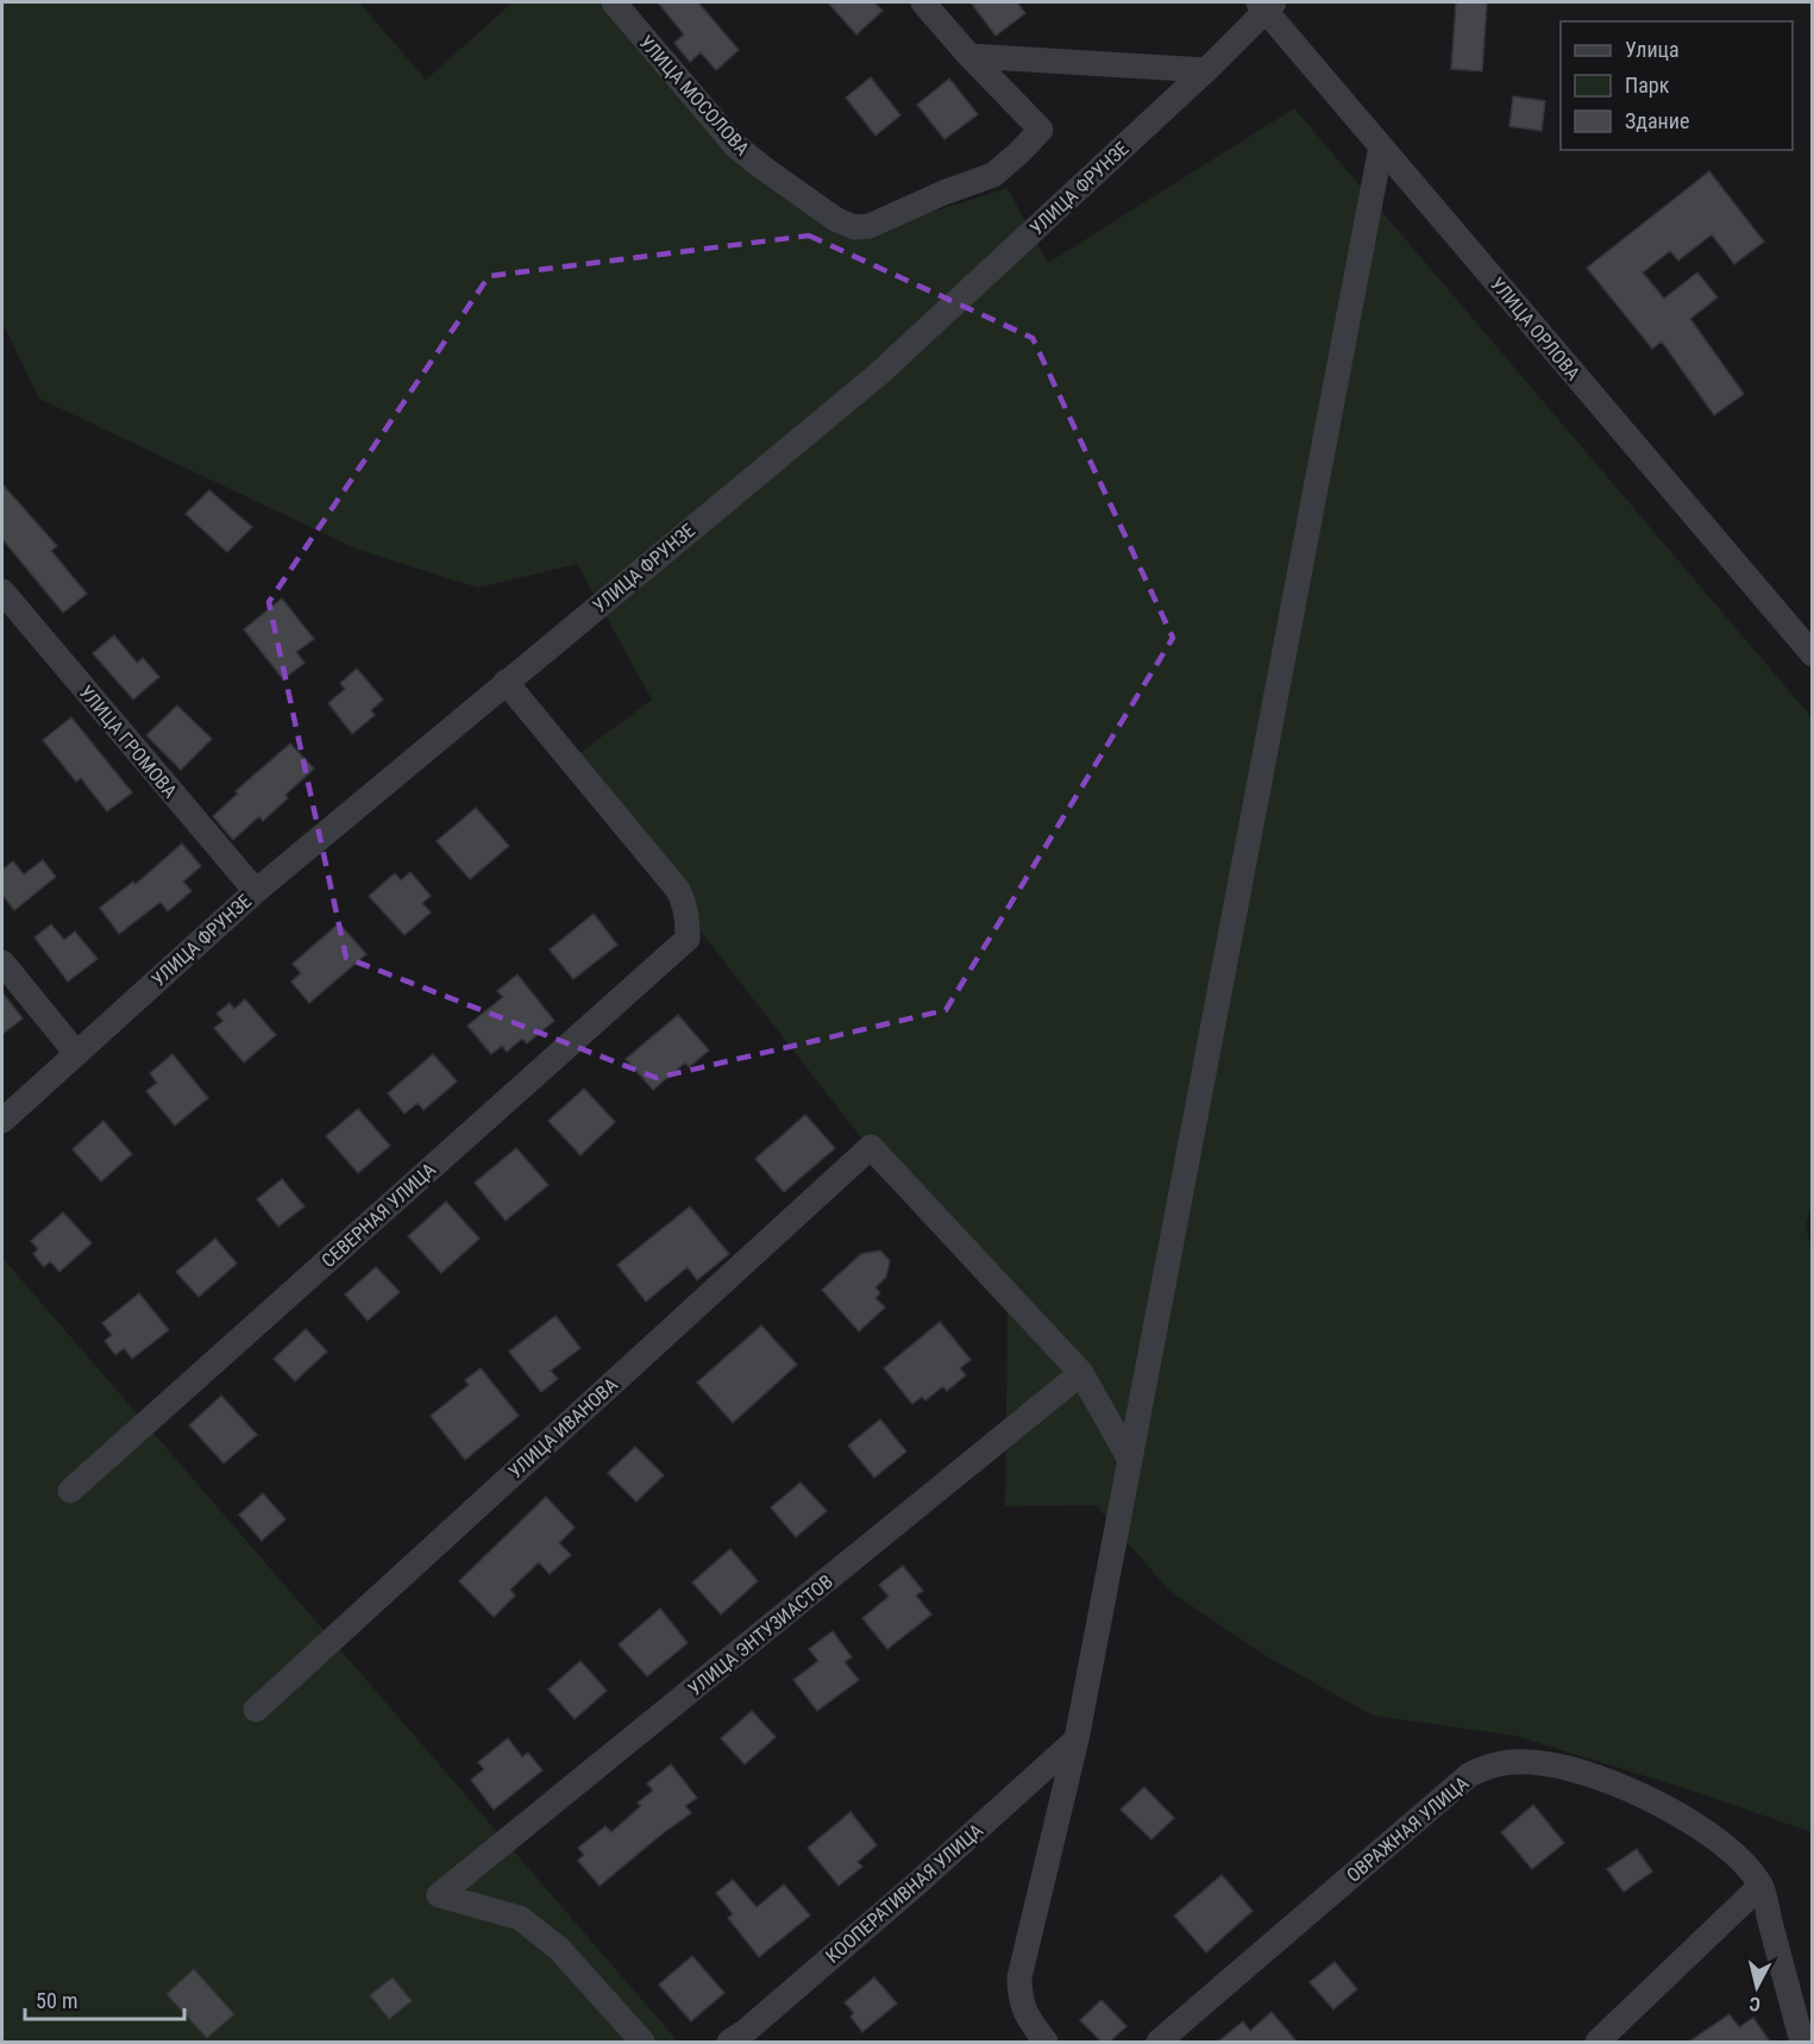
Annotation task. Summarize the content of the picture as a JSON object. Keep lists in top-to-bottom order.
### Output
{
  "streets": {
    "street": [
      "УЛИЦА МОСОЛОВА",
      "УЛИЦА ФРУНЗЕ",
      "УЛИЦА ОРЛОВА",
      "УЛИЦА ГРОМОВА",
      "СЕВЕРНАЯ УЛИЦА",
      "УЛИЦА ИВАНОВА",
      "УЛИЦА ЭНТУЗИАСТОВ",
      "ОВРАЖНАЯ УЛИЦА",
      "КООПЕРАТИВНАЯ УЛИЦА"
    ]
  },
  "crossings": [
    ["УЛИЦА ФРУНЗЕ", "УЛИЦА ОРЛОВА"],
    ["УЛИЦА ФРУНЗЕ", "УЛИЦА ГРОМОВА"],
    ["УЛИЦА ФРУНЗЕ", "СЕВЕРНАЯ УЛИЦА"],
    ["УЛИЦА ИВАНОВА", "УЛИЦА ЭНТУЗИАСТОВ"]
  ],
  "legend": ["Улица", "Парк", "Здание"],
  "scale_bar": "50 m",
  "north": "bottom"
}
